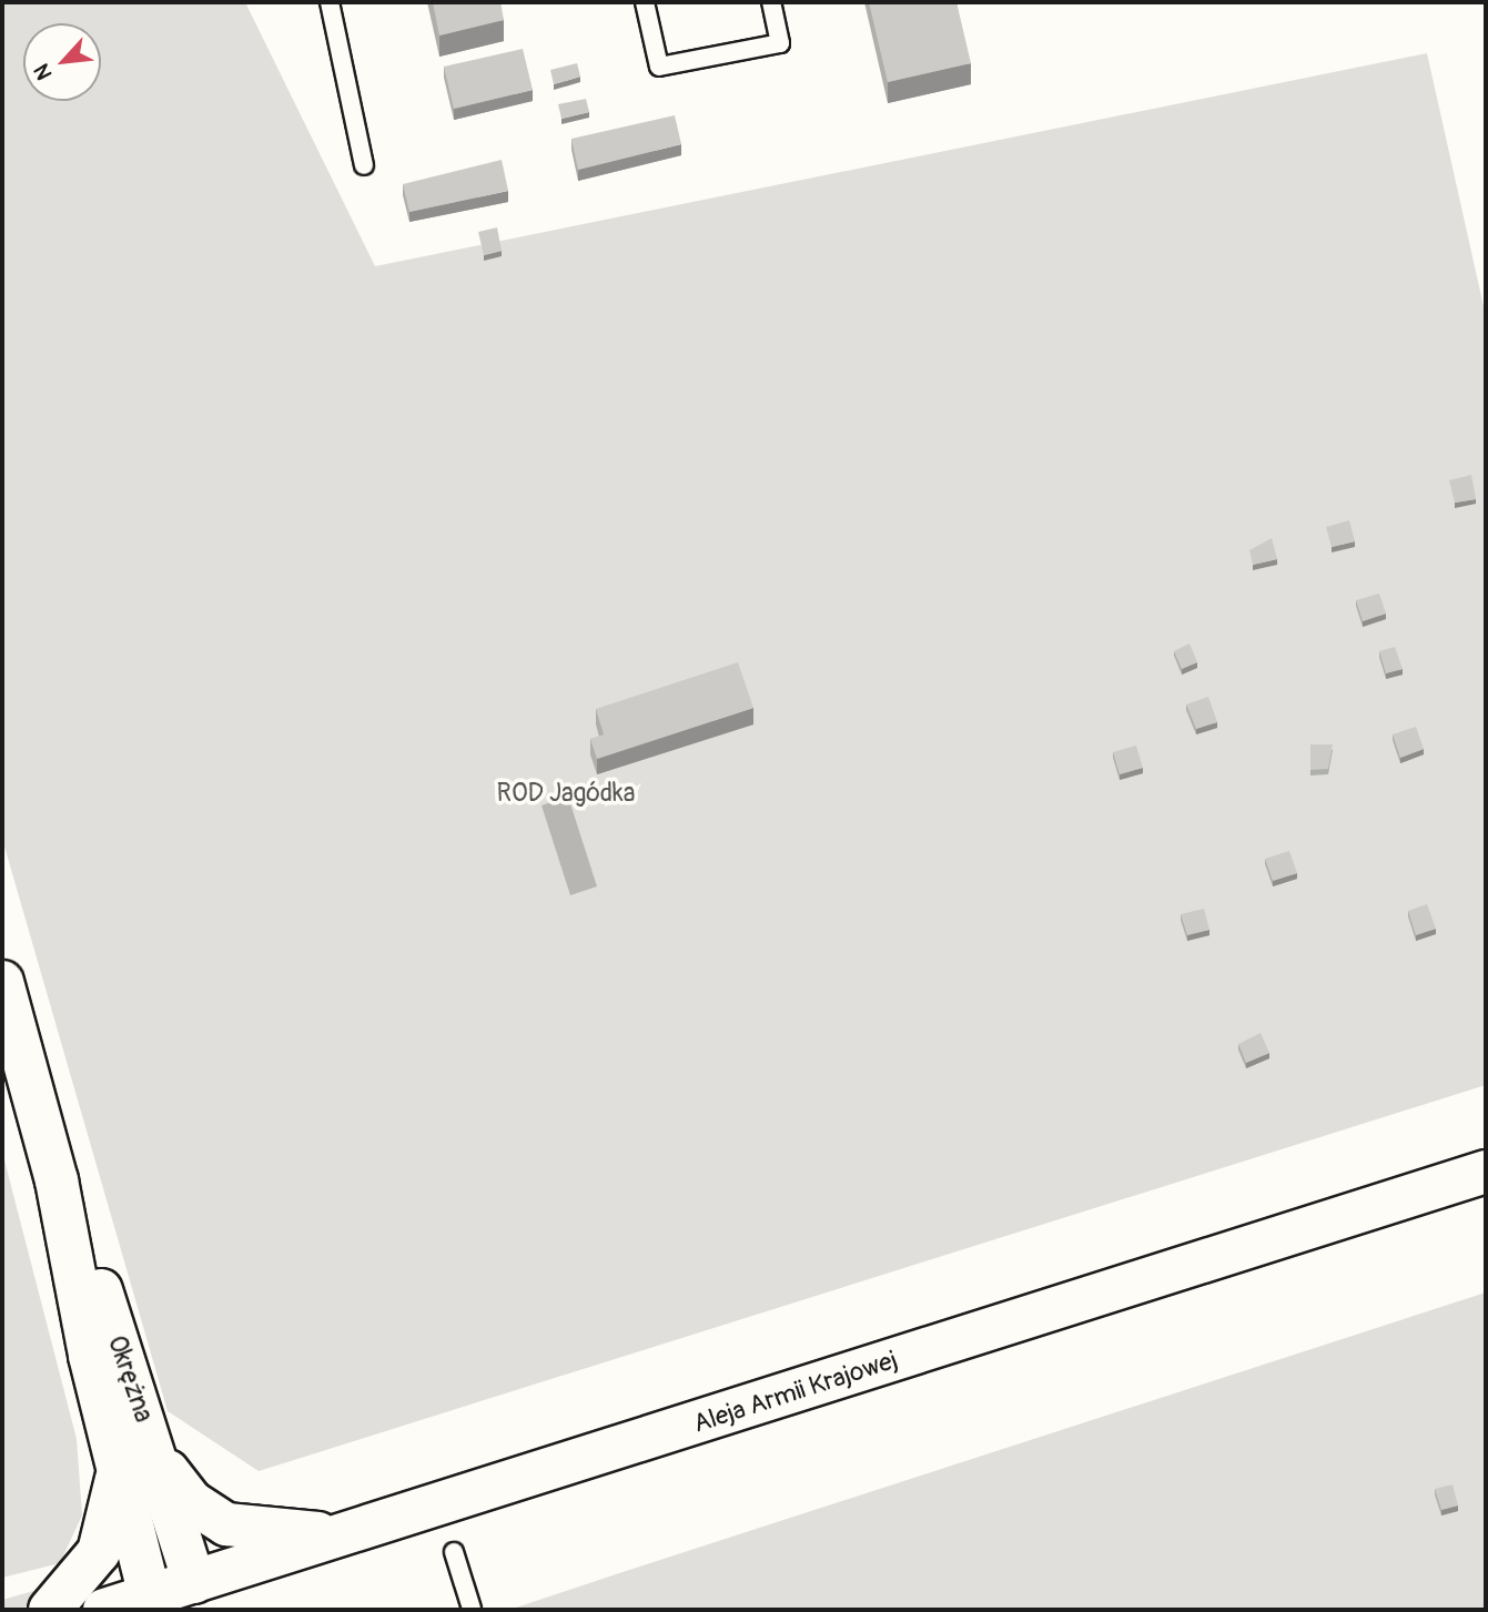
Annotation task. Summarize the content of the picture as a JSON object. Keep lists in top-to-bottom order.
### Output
{
  "streets": {
    "street": ["Okrężna", "Aleja Armii Krajowej"]
  },
  "crossings": [
    ["Okrężna", "Aleja Armii Krajowej"]
  ],
  "parks": ["ROD Jagódka"],
  "north": "bottom left"
}
